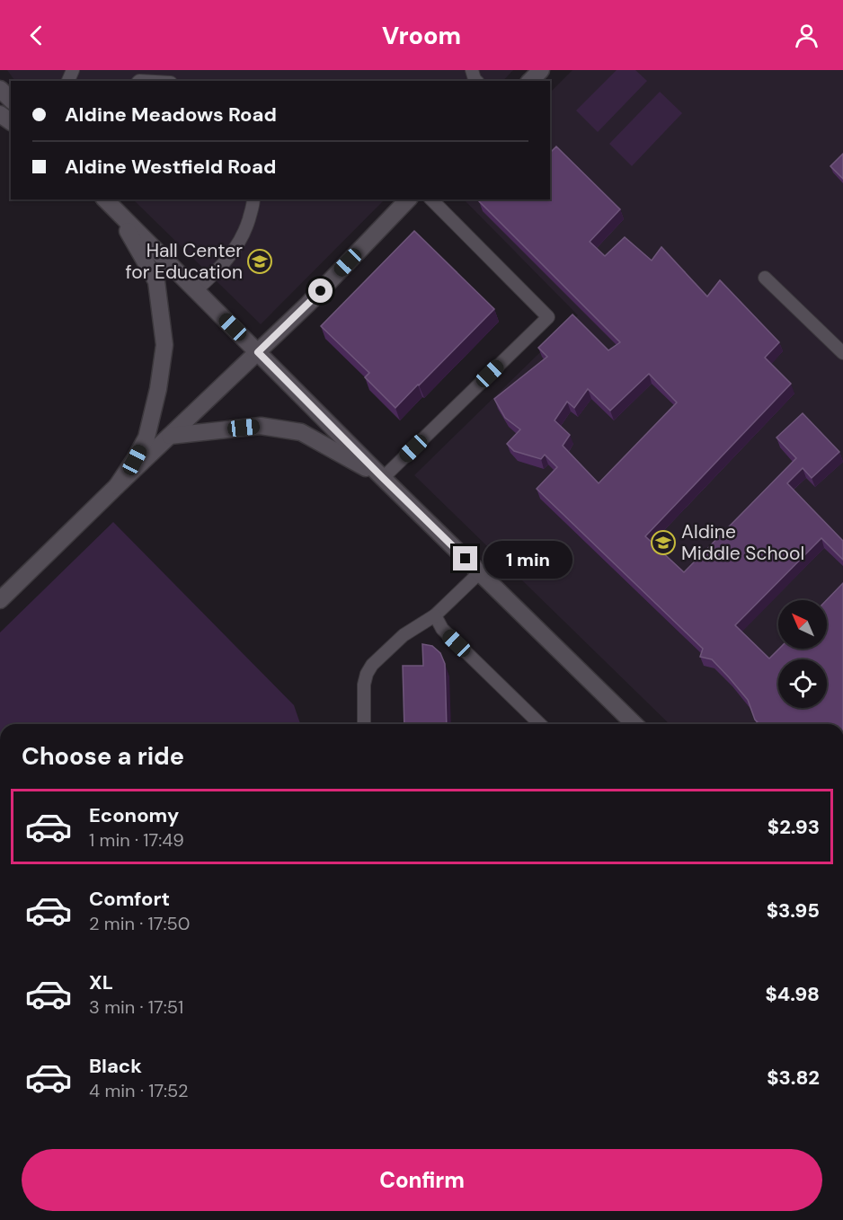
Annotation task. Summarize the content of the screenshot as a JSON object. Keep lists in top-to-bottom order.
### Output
{
  "places": {
    "school or university": ["Hall Center for Education", "Aldine Middle School"]
  },
  "north": "top left",
  "page": {
    "header": "Vroom",
    "banner": ["Aldine Meadows Road", "Aldine Westfield Road"],
    "bubble": "1 min",
    "heading": "Choose a ride",
    "list": [
      {
        "name": "Economy",
        "note": "1 min · 17:49",
        "value": "$2.93"
      },
      {
        "name": "Comfort",
        "note": "2 min · 17:50",
        "value": "$3.95"
      },
      {
        "name": "XL",
        "note": "3 min · 17:51",
        "value": "$4.98"
      },
      {
        "name": "Black",
        "note": "4 min · 17:52",
        "value": "$3.82"
      }
    ],
    "buttons": "Confirm"
  }
}
